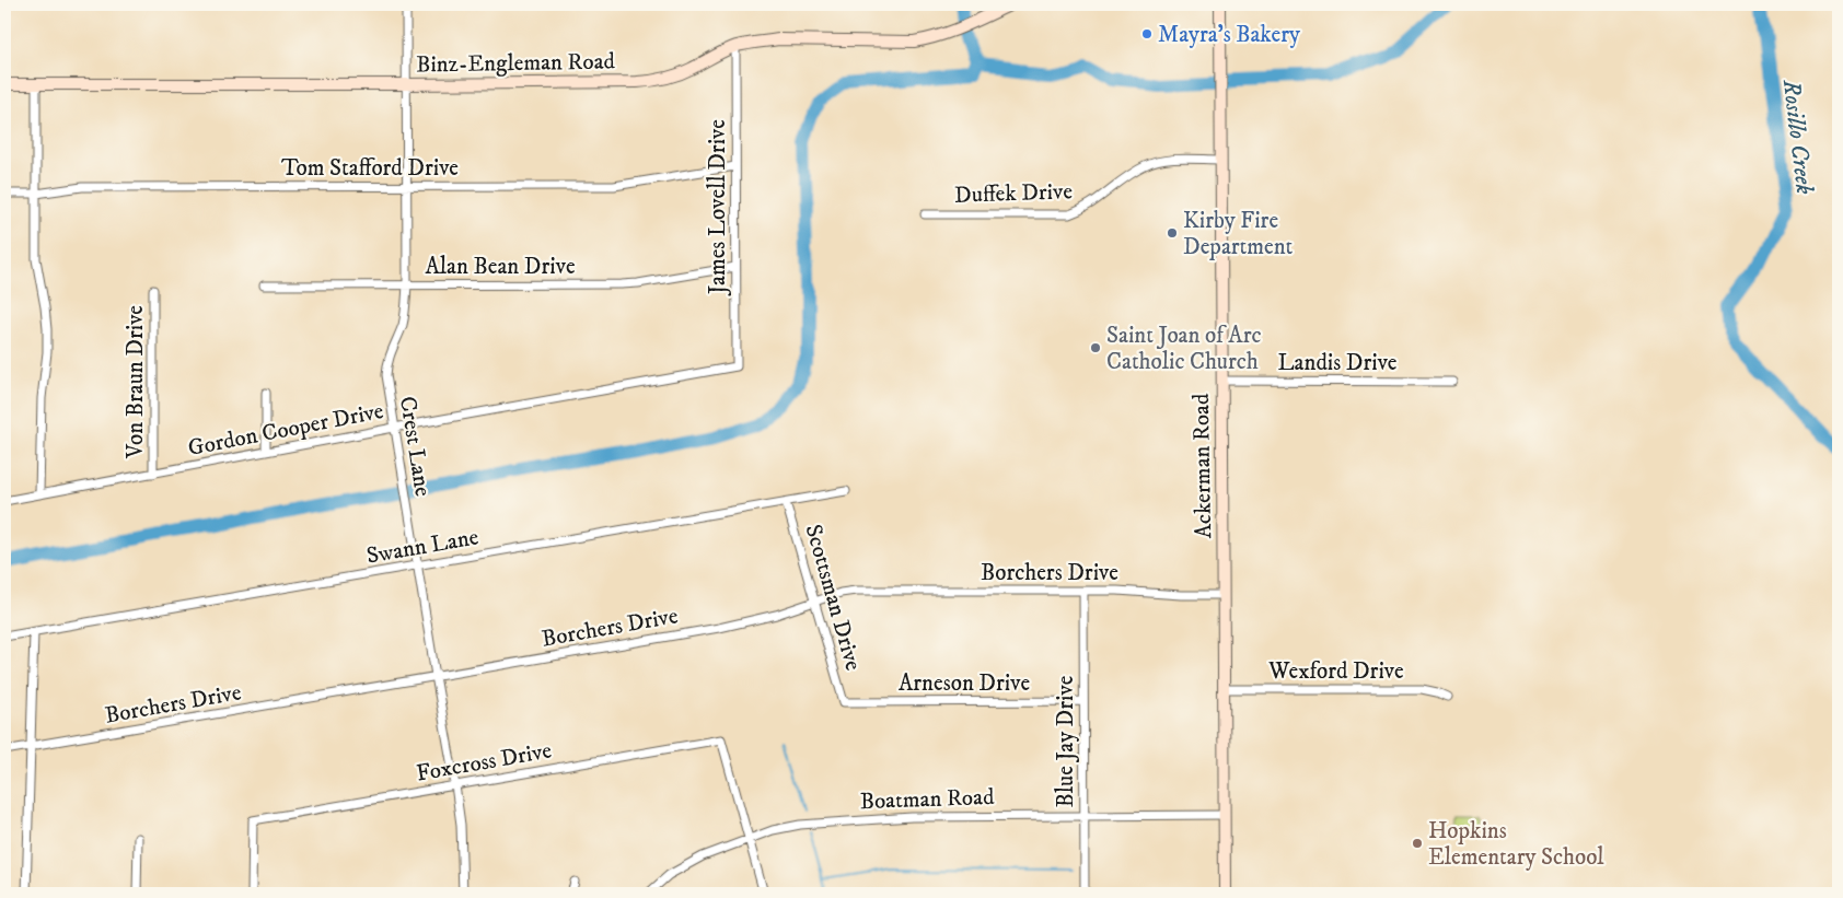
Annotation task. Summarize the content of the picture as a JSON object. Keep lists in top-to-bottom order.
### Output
{
  "streets": {
    "street": [
      "Binz-Engleman Road",
      "Tom Stafford Drive",
      "Duffek Drive",
      "James Lovell Drive",
      "Alan Bean Drive",
      "Landis Drive",
      "Von Braun Drive",
      "Gordon Cooper Drive",
      "Crest Lane",
      "Ackerman Road",
      "Swann Lane",
      "Borchers Drive",
      "Scottsman Drive",
      "Wexford Drive",
      "Arneson Drive",
      "Blue Jay Drive",
      "Foxcross Drive",
      "Boatman Road"
    ]
  },
  "crossings": [
    ["Binz-Engleman Road", "James Lovell Drive"],
    ["Binz-Engleman Road", "Crest Lane"],
    ["Tom Stafford Drive", "James Lovell Drive"],
    ["Tom Stafford Drive", "Crest Lane"],
    ["Duffek Drive", "Ackerman Road"],
    ["James Lovell Drive", "Alan Bean Drive"],
    ["James Lovell Drive", "Gordon Cooper Drive"],
    ["Alan Bean Drive", "Crest Lane"],
    ["Landis Drive", "Ackerman Road"],
    ["Von Braun Drive", "Gordon Cooper Drive"],
    ["Gordon Cooper Drive", "Crest Lane"],
    ["Crest Lane", "Swann Lane"],
    ["Crest Lane", "Borchers Drive"],
    ["Crest Lane", "Foxcross Drive"],
    ["Ackerman Road", "Borchers Drive"],
    ["Ackerman Road", "Wexford Drive"],
    ["Ackerman Road", "Boatman Road"],
    ["Swann Lane", "Scottsman Drive"],
    ["Borchers Drive", "Scottsman Drive"],
    ["Borchers Drive", "Blue Jay Drive"],
    ["Scottsman Drive", "Arneson Drive"],
    ["Arneson Drive", "Blue Jay Drive"],
    ["Blue Jay Drive", "Boatman Road"],
    ["Foxcross Drive", "Boatman Road"]
  ],
  "water": ["Rosillo Creek"],
  "places": [
    "Mayra's Bakery",
    "Kirby Fire Department",
    "Saint Joan of Arc Catholic Church",
    "Hopkins Elementary School"
  ]
}
